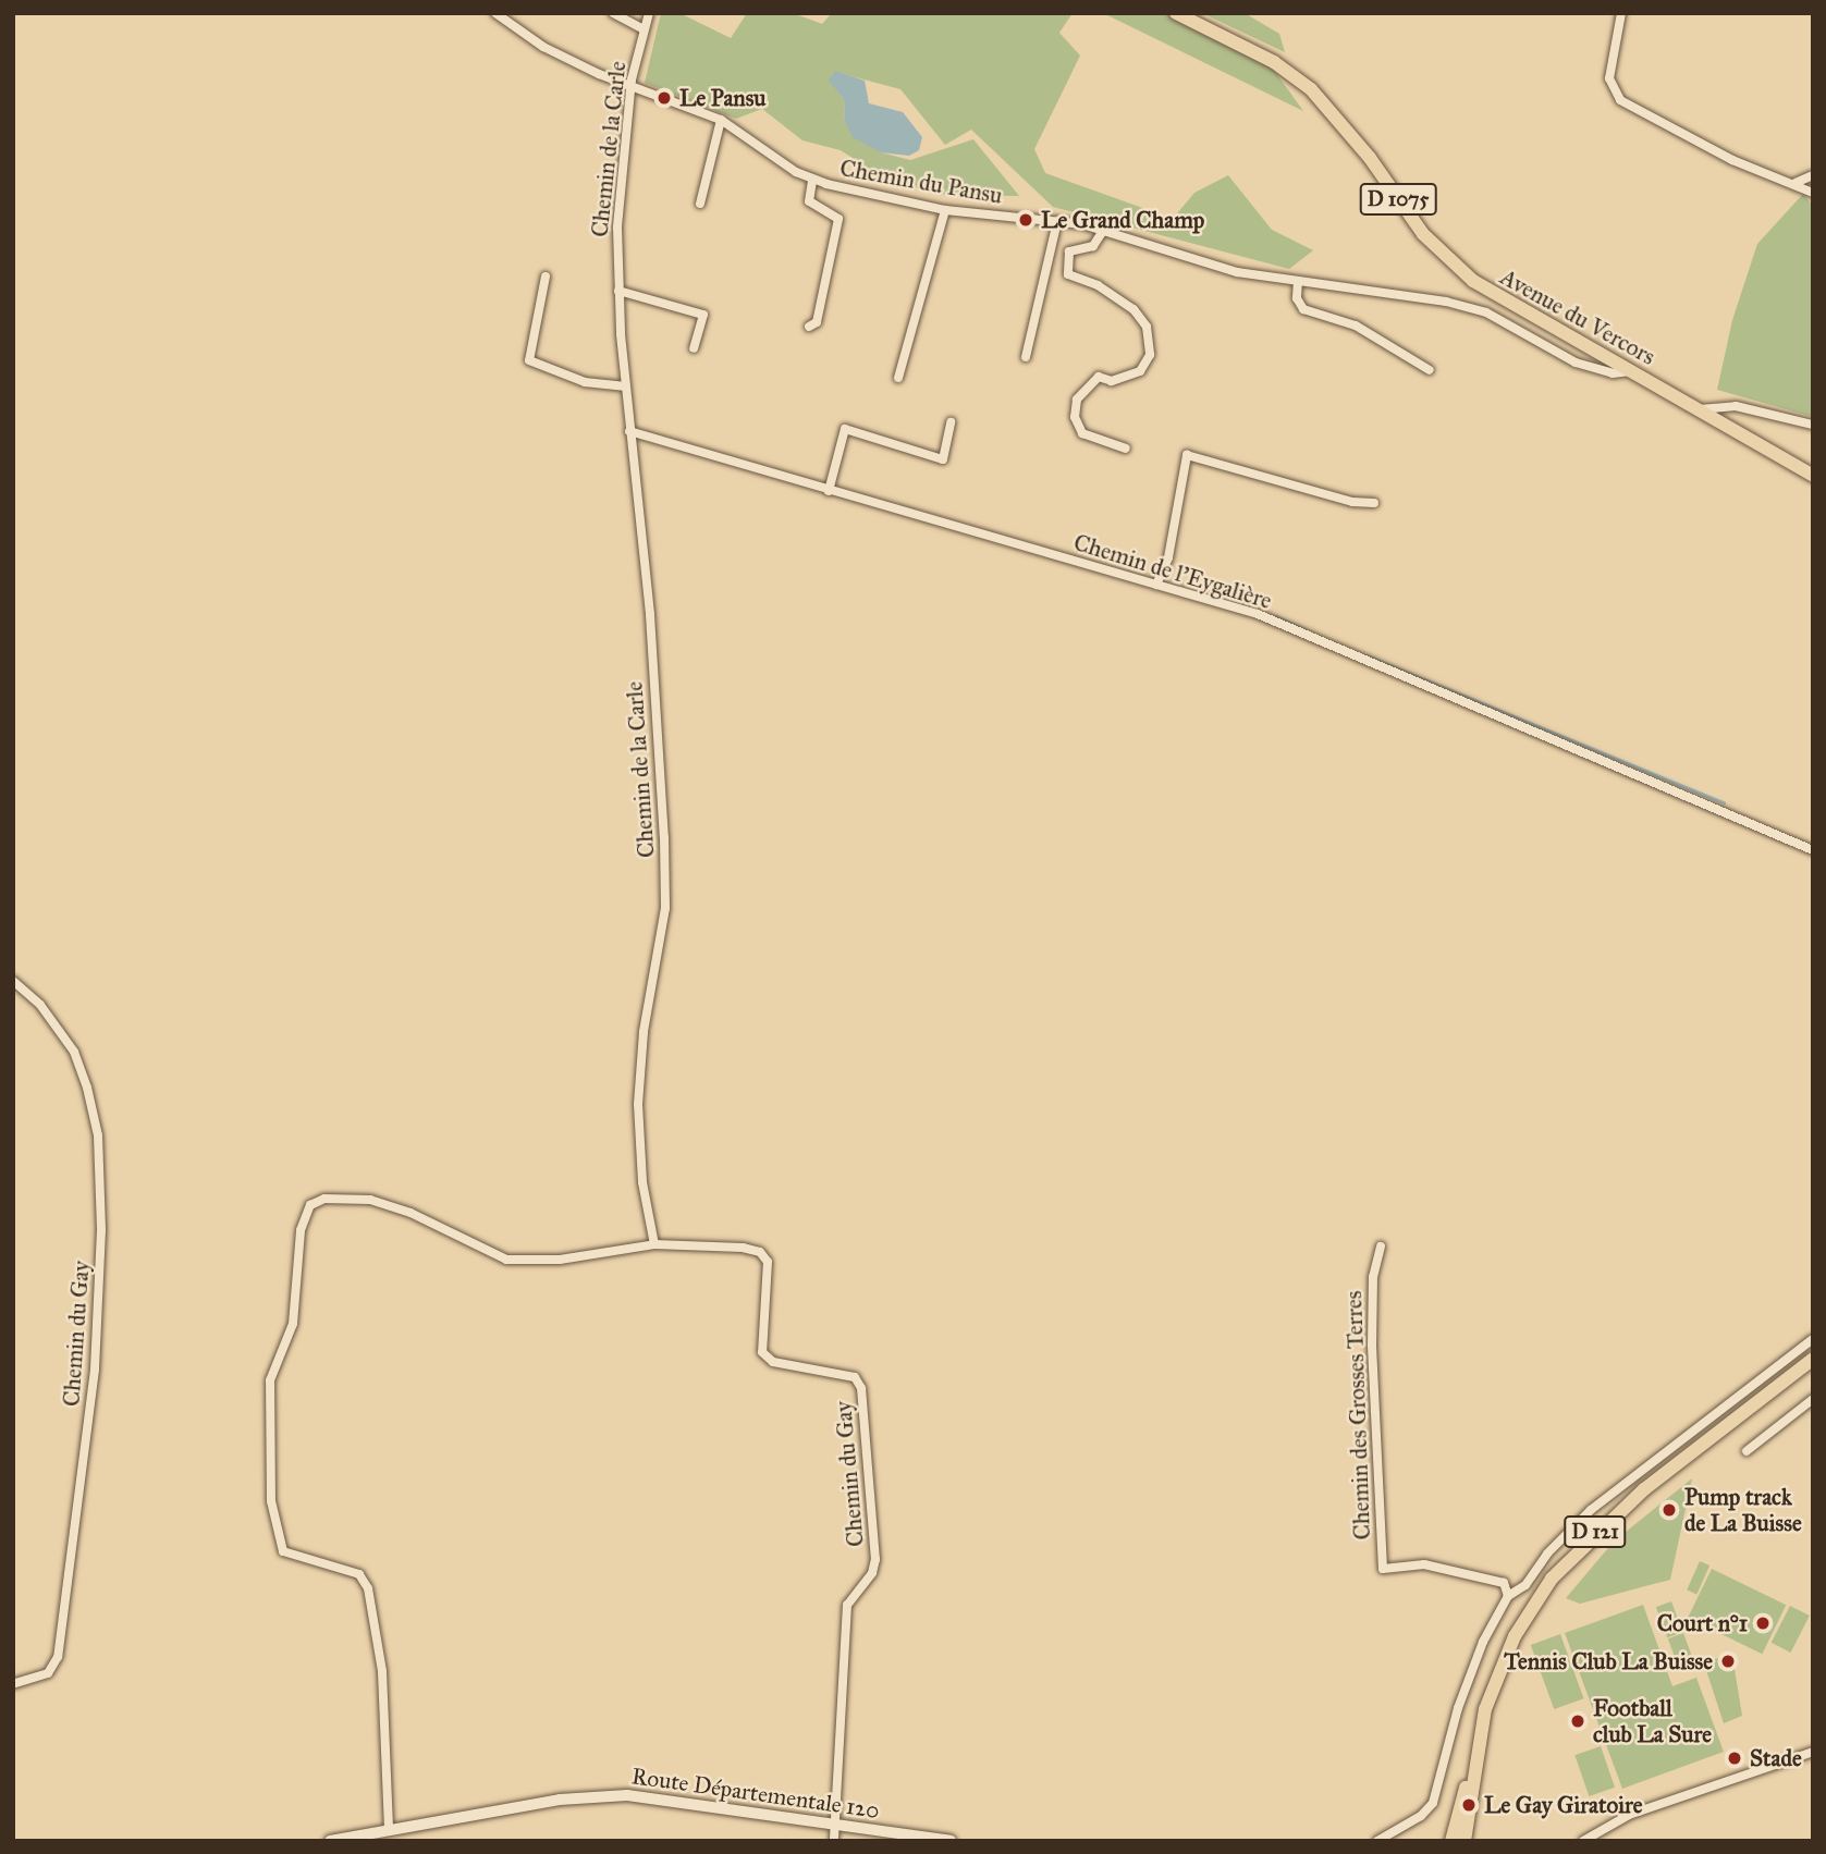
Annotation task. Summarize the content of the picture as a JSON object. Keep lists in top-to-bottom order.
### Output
{
  "streets": {
    "main road": ["D 1075", "Avenue du Vercors", "D 121"],
    "street": [
      "Chemin de la Carle",
      "Chemin du Pansu",
      "Chemin de l'Eygalière",
      "Chemin du Gay",
      "Chemin des Grosses Terres",
      "Route Départementale 120"
    ]
  },
  "crossings": [
    ["Chemin de la Carle", "Chemin du Pansu"],
    ["Chemin de la Carle", "Chemin de l'Eygalière"],
    ["Chemin de la Carle", "Chemin du Gay"],
    ["Chemin du Pansu", "Avenue du Vercors"],
    ["D 1075", "Avenue du Vercors"],
    ["Chemin du Gay", "Route Départementale 120"]
  ],
  "places": [
    "Le Pansu",
    "Le Grand Champ",
    "Pump track de La Buisse",
    "Court n°1",
    "Tennis Club La Buisse",
    "Football club La Sure",
    "Stade",
    "Le Gay Giratoire"
  ]
}
